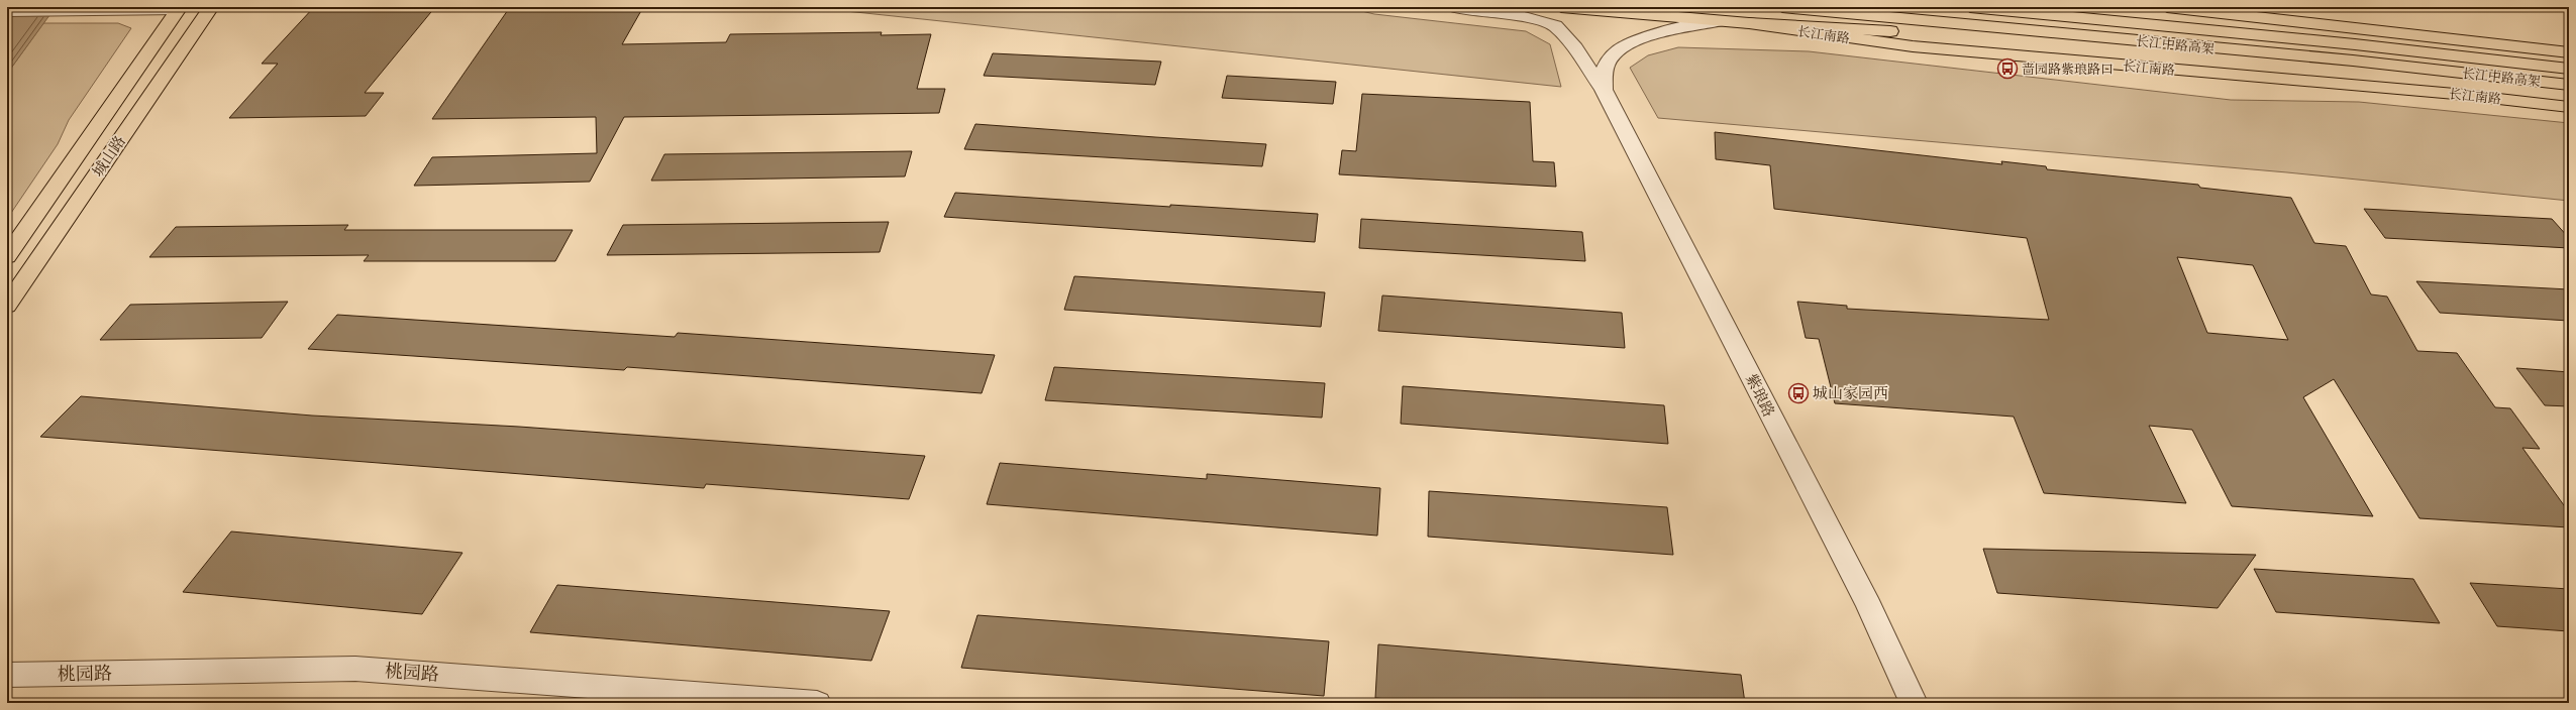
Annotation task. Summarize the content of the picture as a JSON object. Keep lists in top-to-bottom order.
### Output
{
  "streets": {
    "main road": ["长江南路", "长江中路高架", "城山路"],
    "street": ["紫琅路", "桃园路"]
  },
  "places": {
    "bus stop": ["啬园路紫琅路口", "城山家园西"]
  }
}
